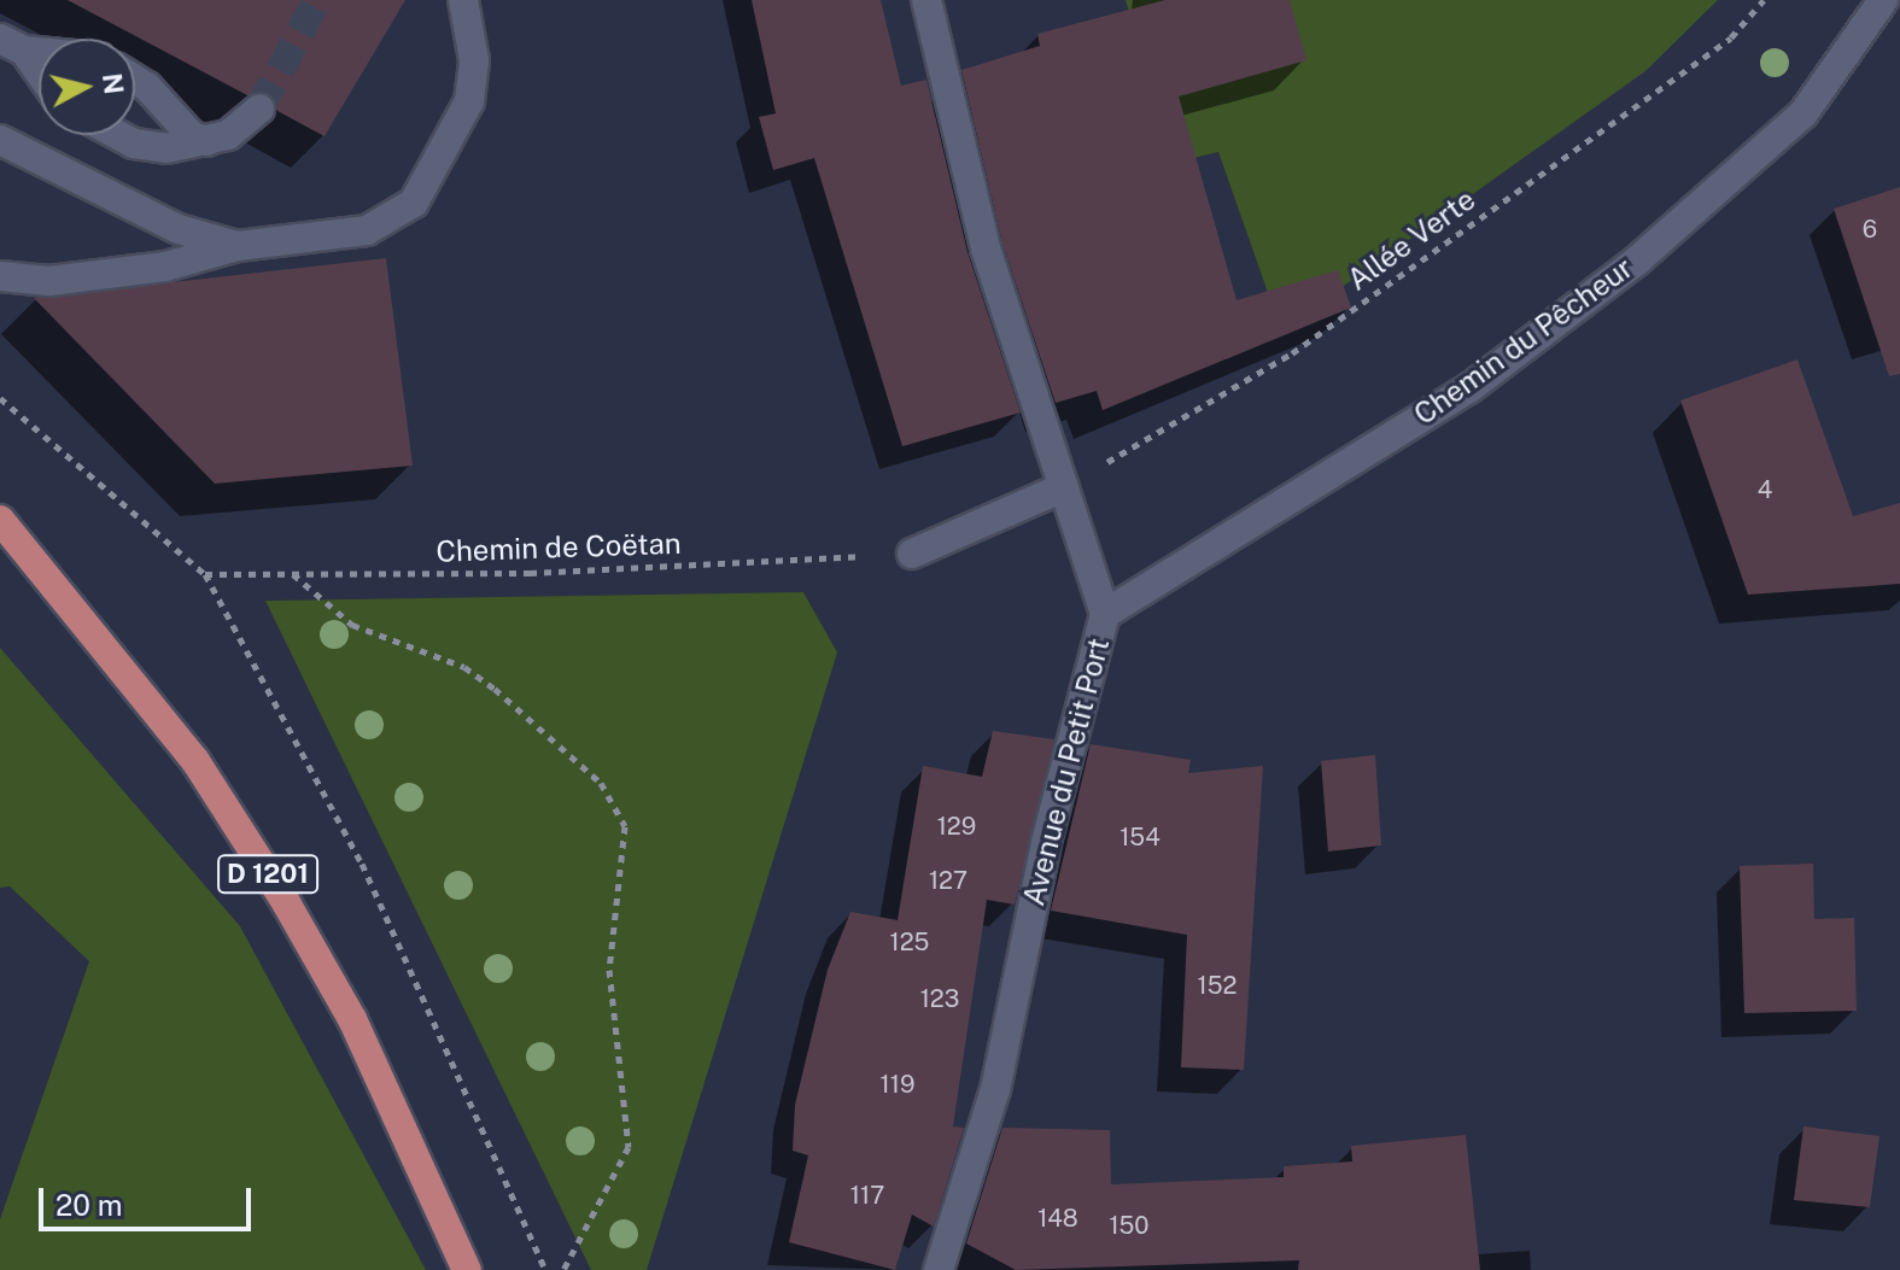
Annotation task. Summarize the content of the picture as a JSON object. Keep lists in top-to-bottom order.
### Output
{
  "streets": {
    "main road": ["D 1201"],
    "street": ["Chemin du Pêcheur", "Avenue du Petit Port"],
    "path": ["Allée Verte", "Chemin de Coëtan"]
  },
  "crossings": [
    ["Allée Verte", "Avenue du Petit Port"],
    ["Chemin du Pêcheur", "Avenue du Petit Port"]
  ],
  "house_numbers": [
    "6",
    "4",
    "129",
    "154",
    "127",
    "125",
    "152",
    "123",
    "119",
    "117",
    "148",
    "150"
  ],
  "scale_bar": "20 m",
  "north": "right"
}
